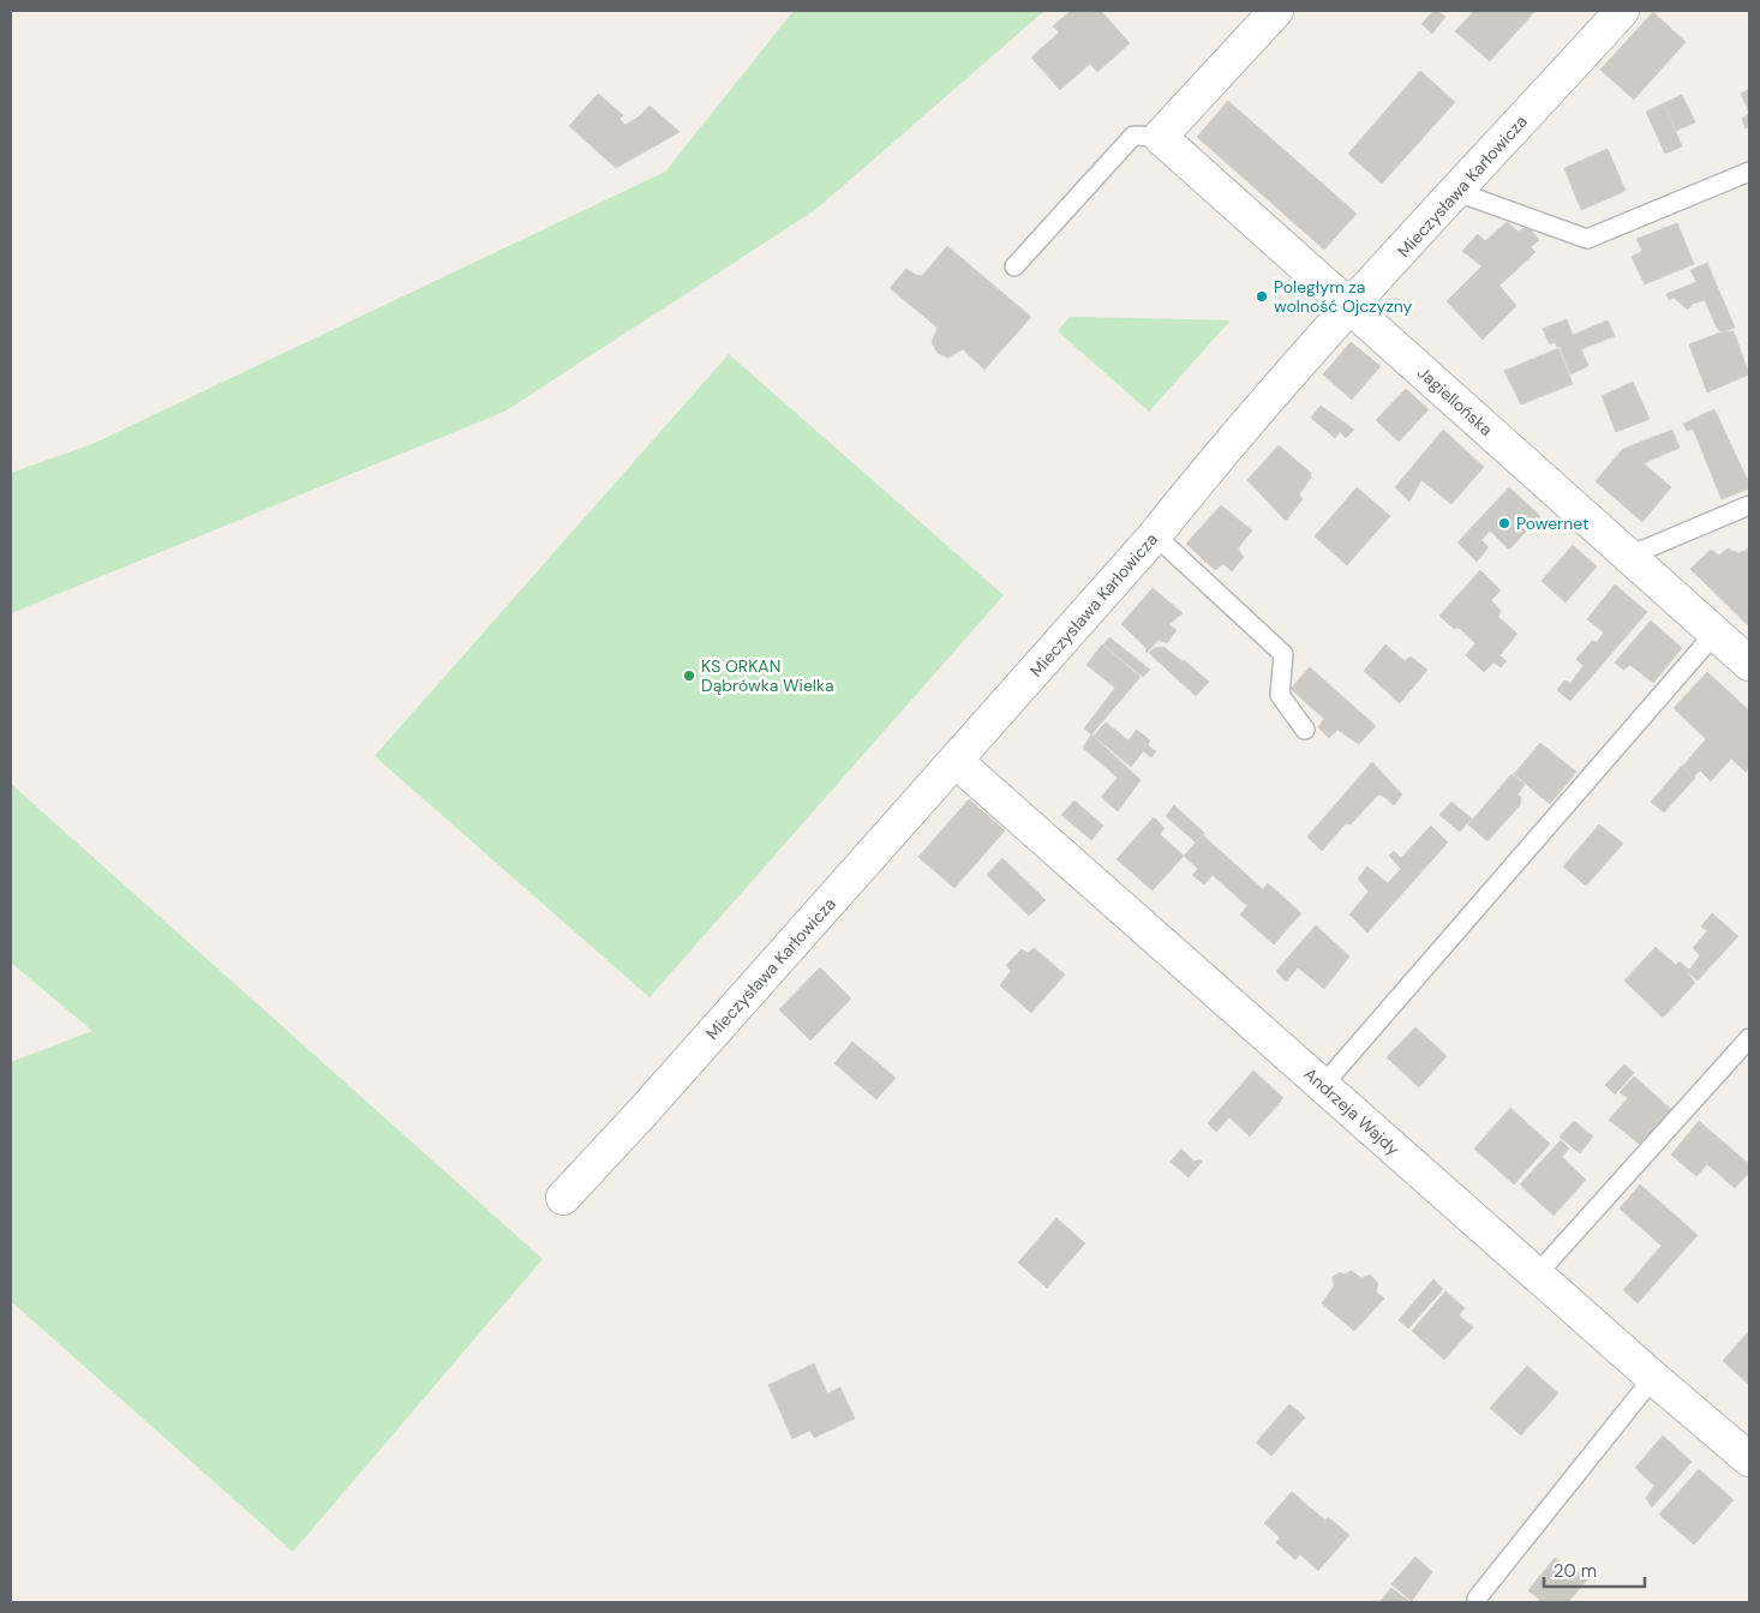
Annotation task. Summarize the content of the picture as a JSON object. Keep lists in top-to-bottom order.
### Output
{
  "streets": {
    "street": ["Mieczysława Karłowicza", "Jagiellońska", "Andrzeja Wajdy"]
  },
  "crossings": [
    ["Mieczysława Karłowicza", "Jagiellońska"],
    ["Mieczysława Karłowicza", "Andrzeja Wajdy"]
  ],
  "places": ["Poległym za wolność Ojczyzny", "Powernet", "KS ORKAN Dąbrówka Wielka"],
  "scale_bar": "20 m"
}
